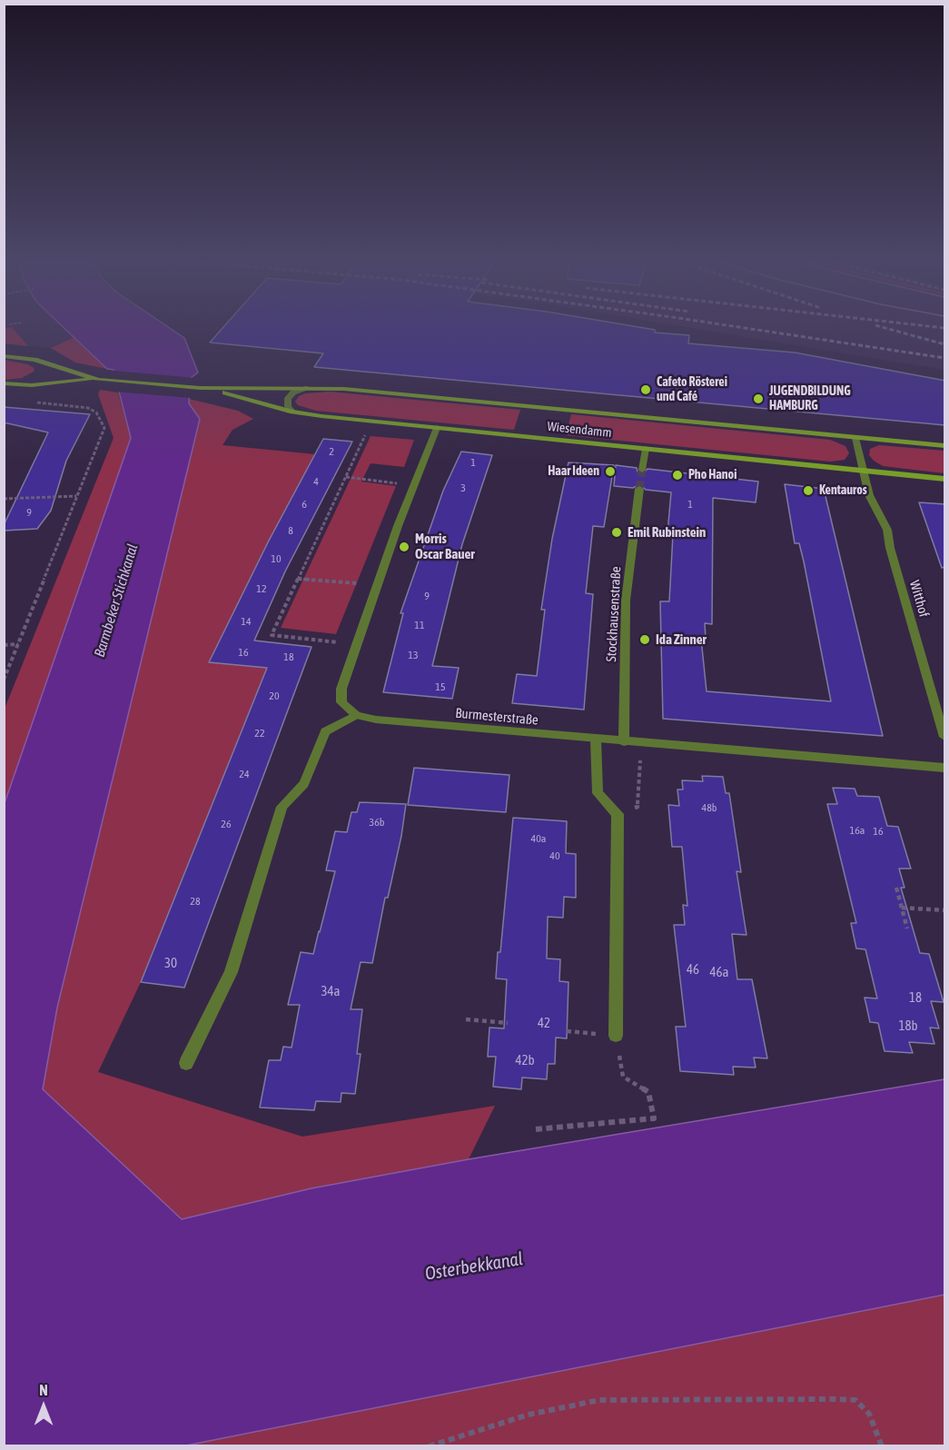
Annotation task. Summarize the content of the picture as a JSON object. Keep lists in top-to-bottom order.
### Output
{
  "streets": {
    "street": [
      "Wiesendamm",
      "Witthof",
      "Stockhausenstraße",
      "Burmesterstraße"
    ]
  },
  "crossings": [
    ["Wiesendamm", "Witthof"],
    ["Stockhausenstraße", "Burmesterstraße"]
  ],
  "water": ["Barmbeker Stichkanal", "Osterbekkanal"],
  "places": [
    "Cafeto Rösterei und Café",
    "JUGENDBILDUNG HAMBURG",
    "Haar Ideen",
    "Pho Hanoi",
    "Kentauros",
    "Emil Rubinstein",
    "Morris Oscar Bauer",
    "Ida Zinner"
  ],
  "house_numbers": [
    "2",
    "1",
    "4",
    "3",
    "6",
    "1",
    "9",
    "8",
    "10",
    "12",
    "9",
    "14",
    "11",
    "16",
    "13",
    "18",
    "15",
    "20",
    "22",
    "24",
    "48b",
    "36b",
    "26",
    "16a",
    "16",
    "40a",
    "40",
    "28",
    "30",
    "46",
    "46a",
    "34a",
    "18",
    "42",
    "18b",
    "42b"
  ],
  "north": "top"
}
